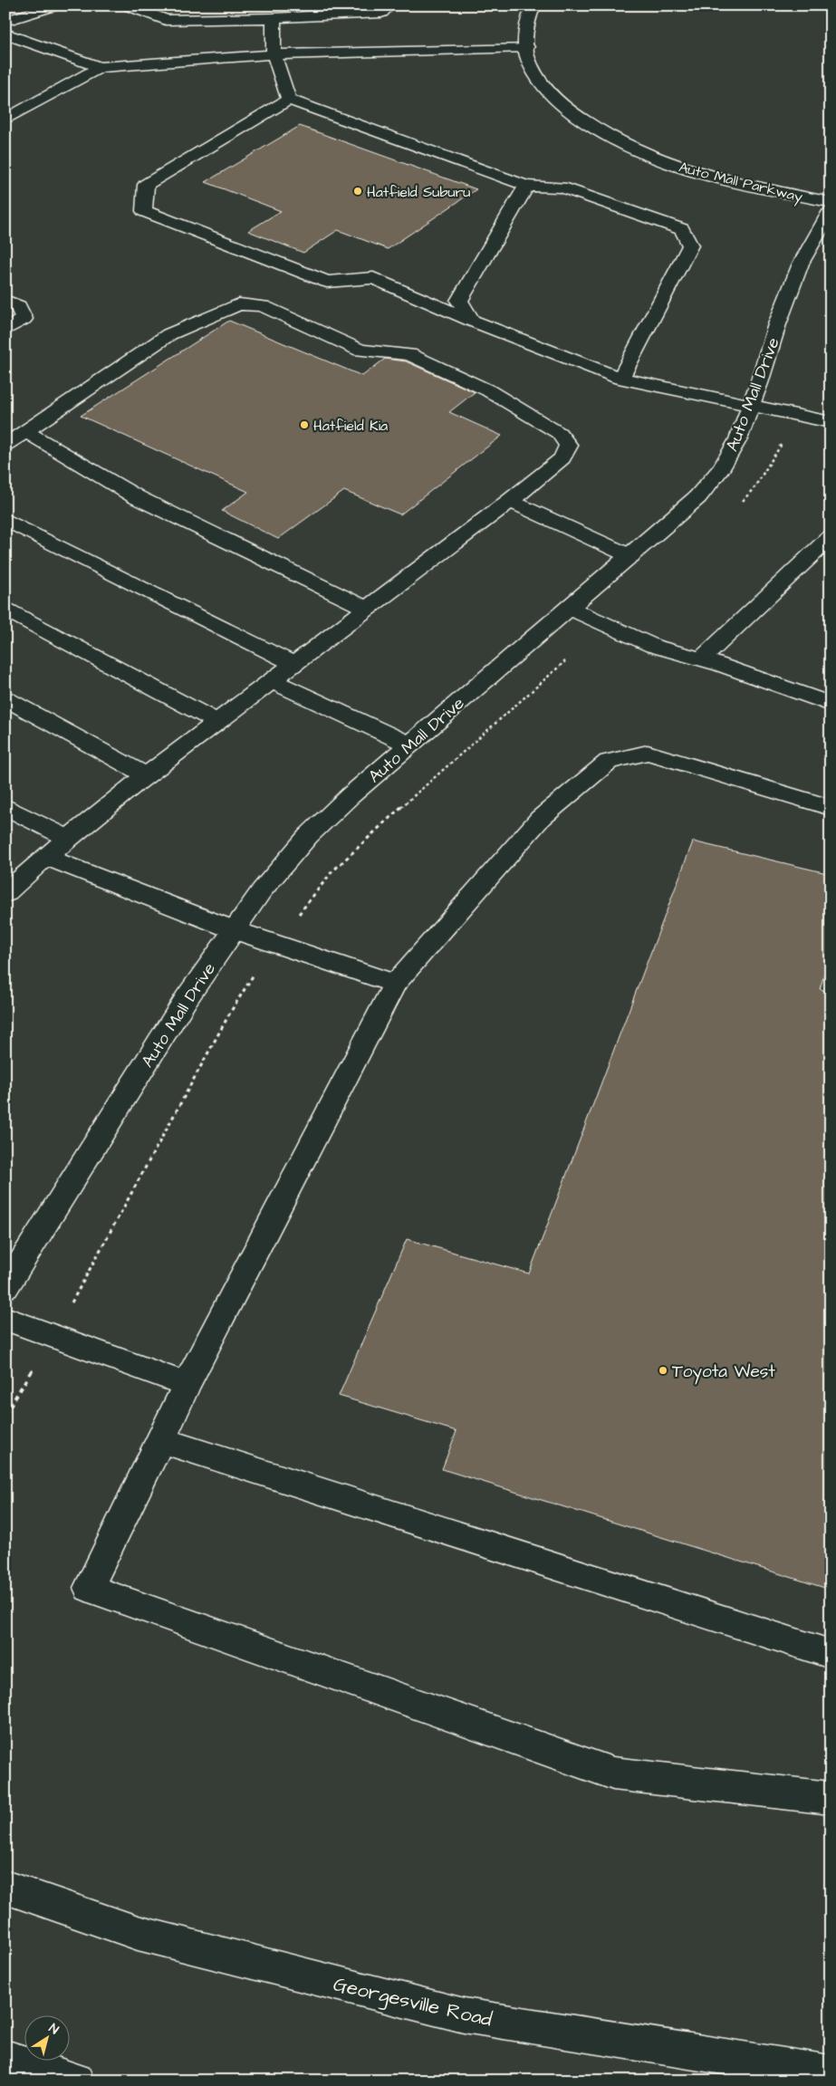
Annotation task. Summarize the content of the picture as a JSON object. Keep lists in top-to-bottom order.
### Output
{
  "streets": {
    "street": ["Auto Mall Parkway", "Auto Mall Drive", "Georgesville Road"]
  },
  "places": ["Hatfield Suburu", "Hatfield Kia", "Toyota West"],
  "north": "top right"
}
